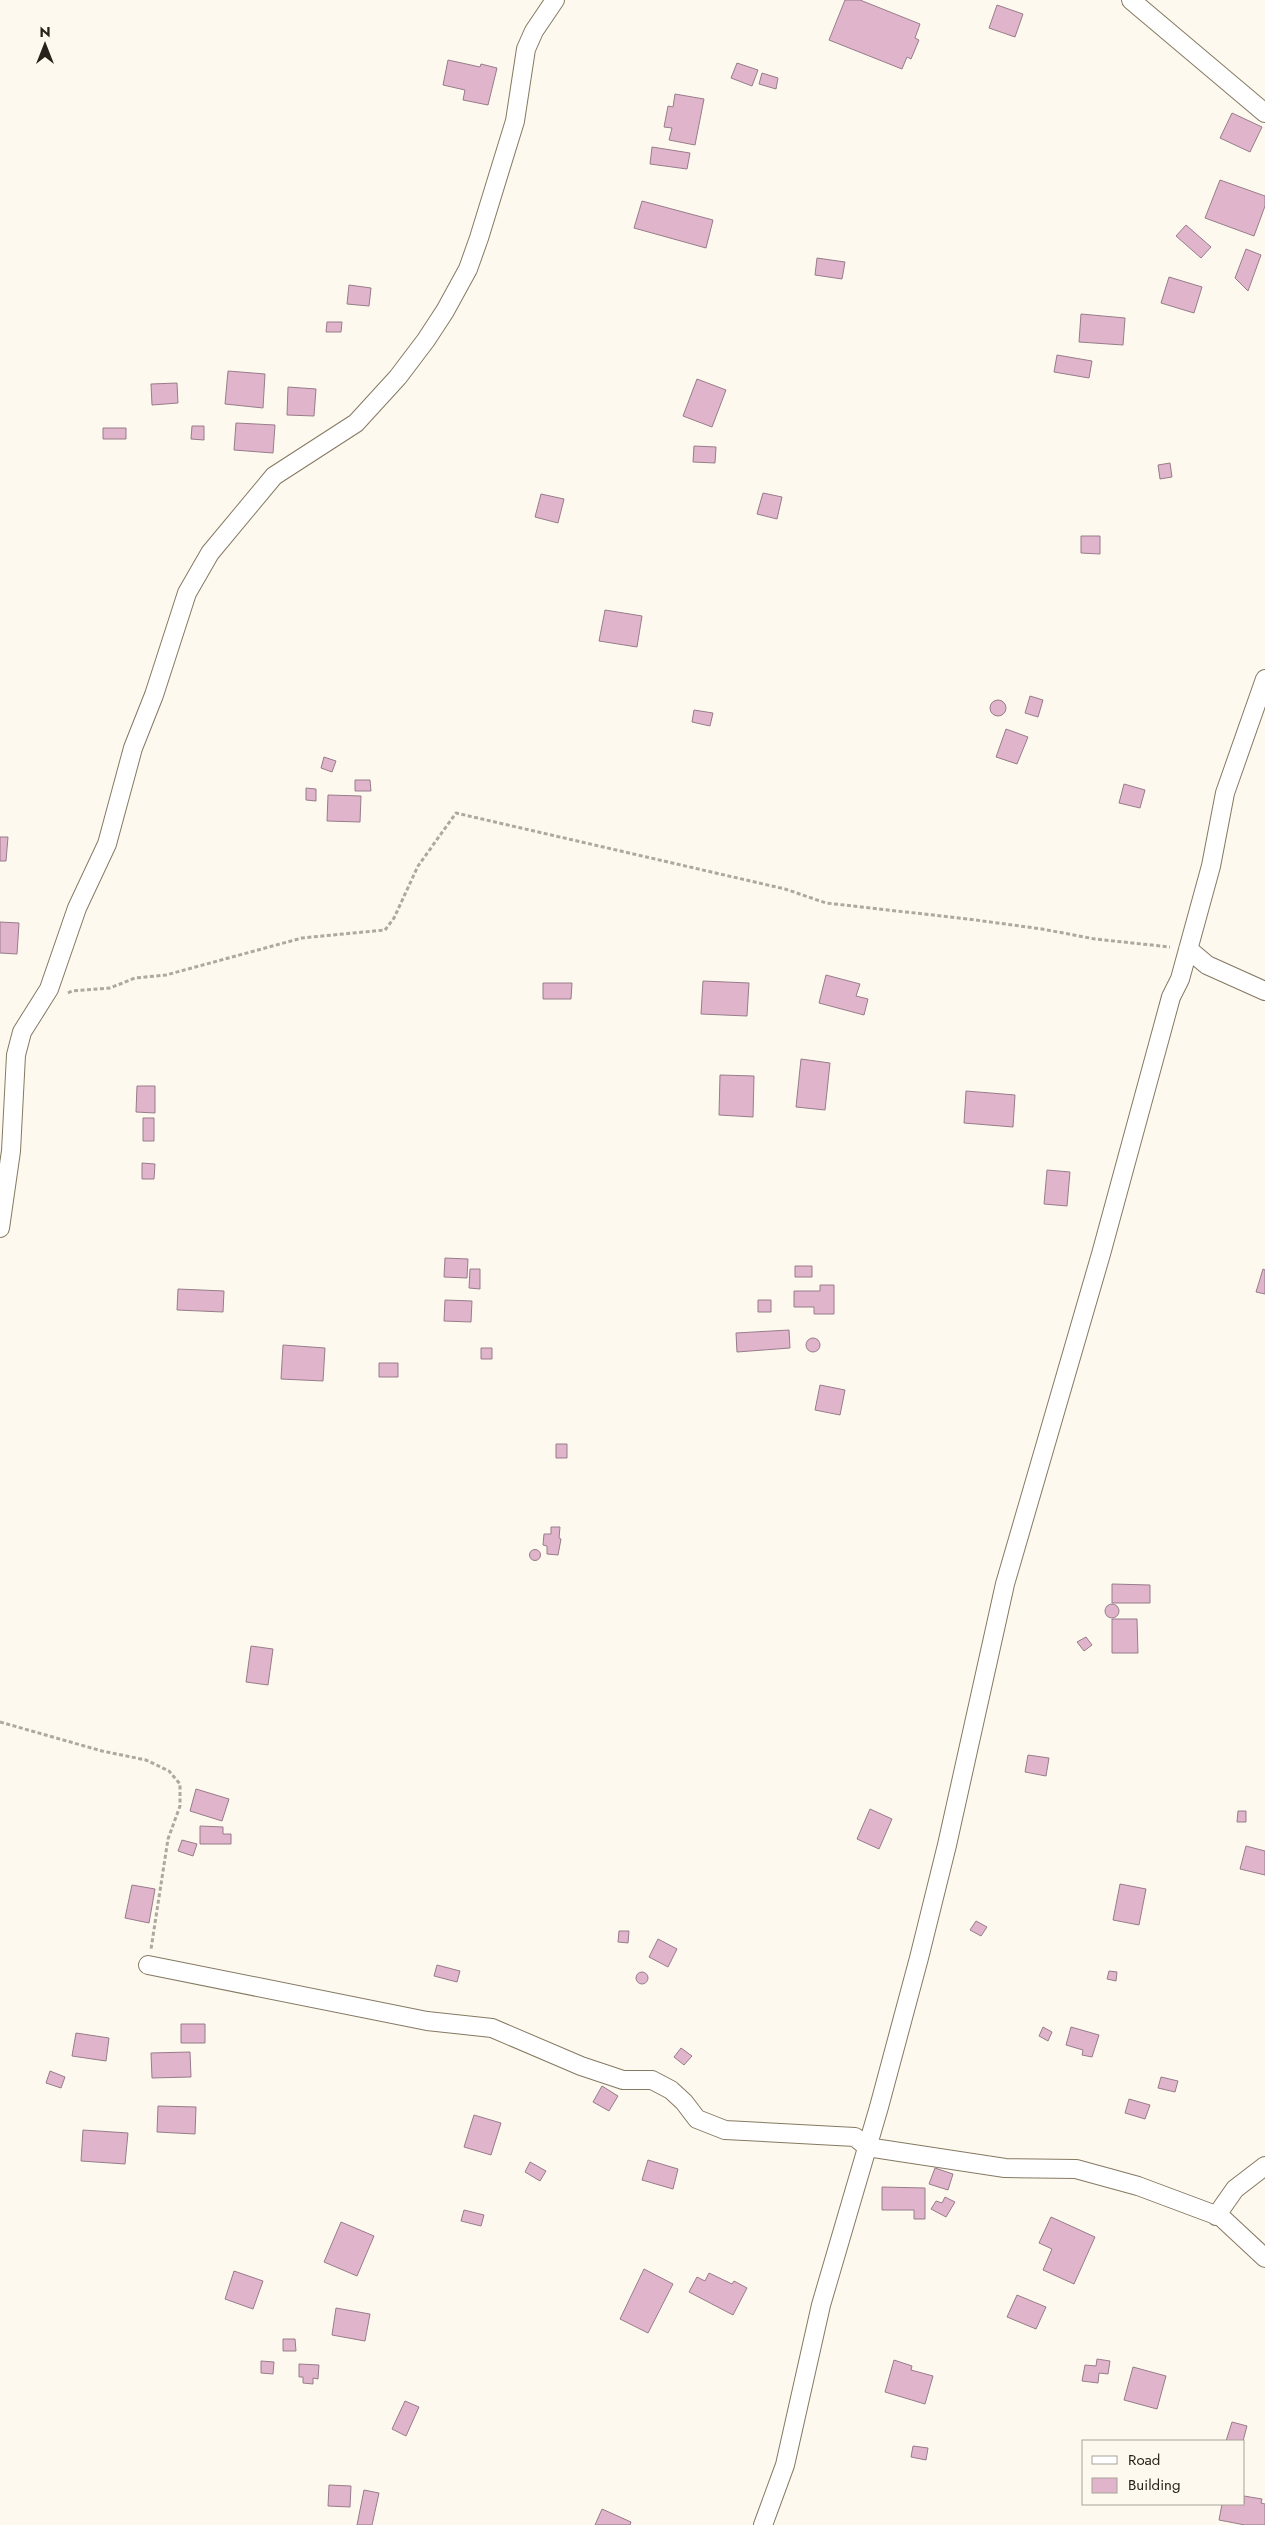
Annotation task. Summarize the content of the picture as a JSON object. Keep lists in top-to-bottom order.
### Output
{
  "legend": ["Road", "Building"],
  "north": "top"
}
